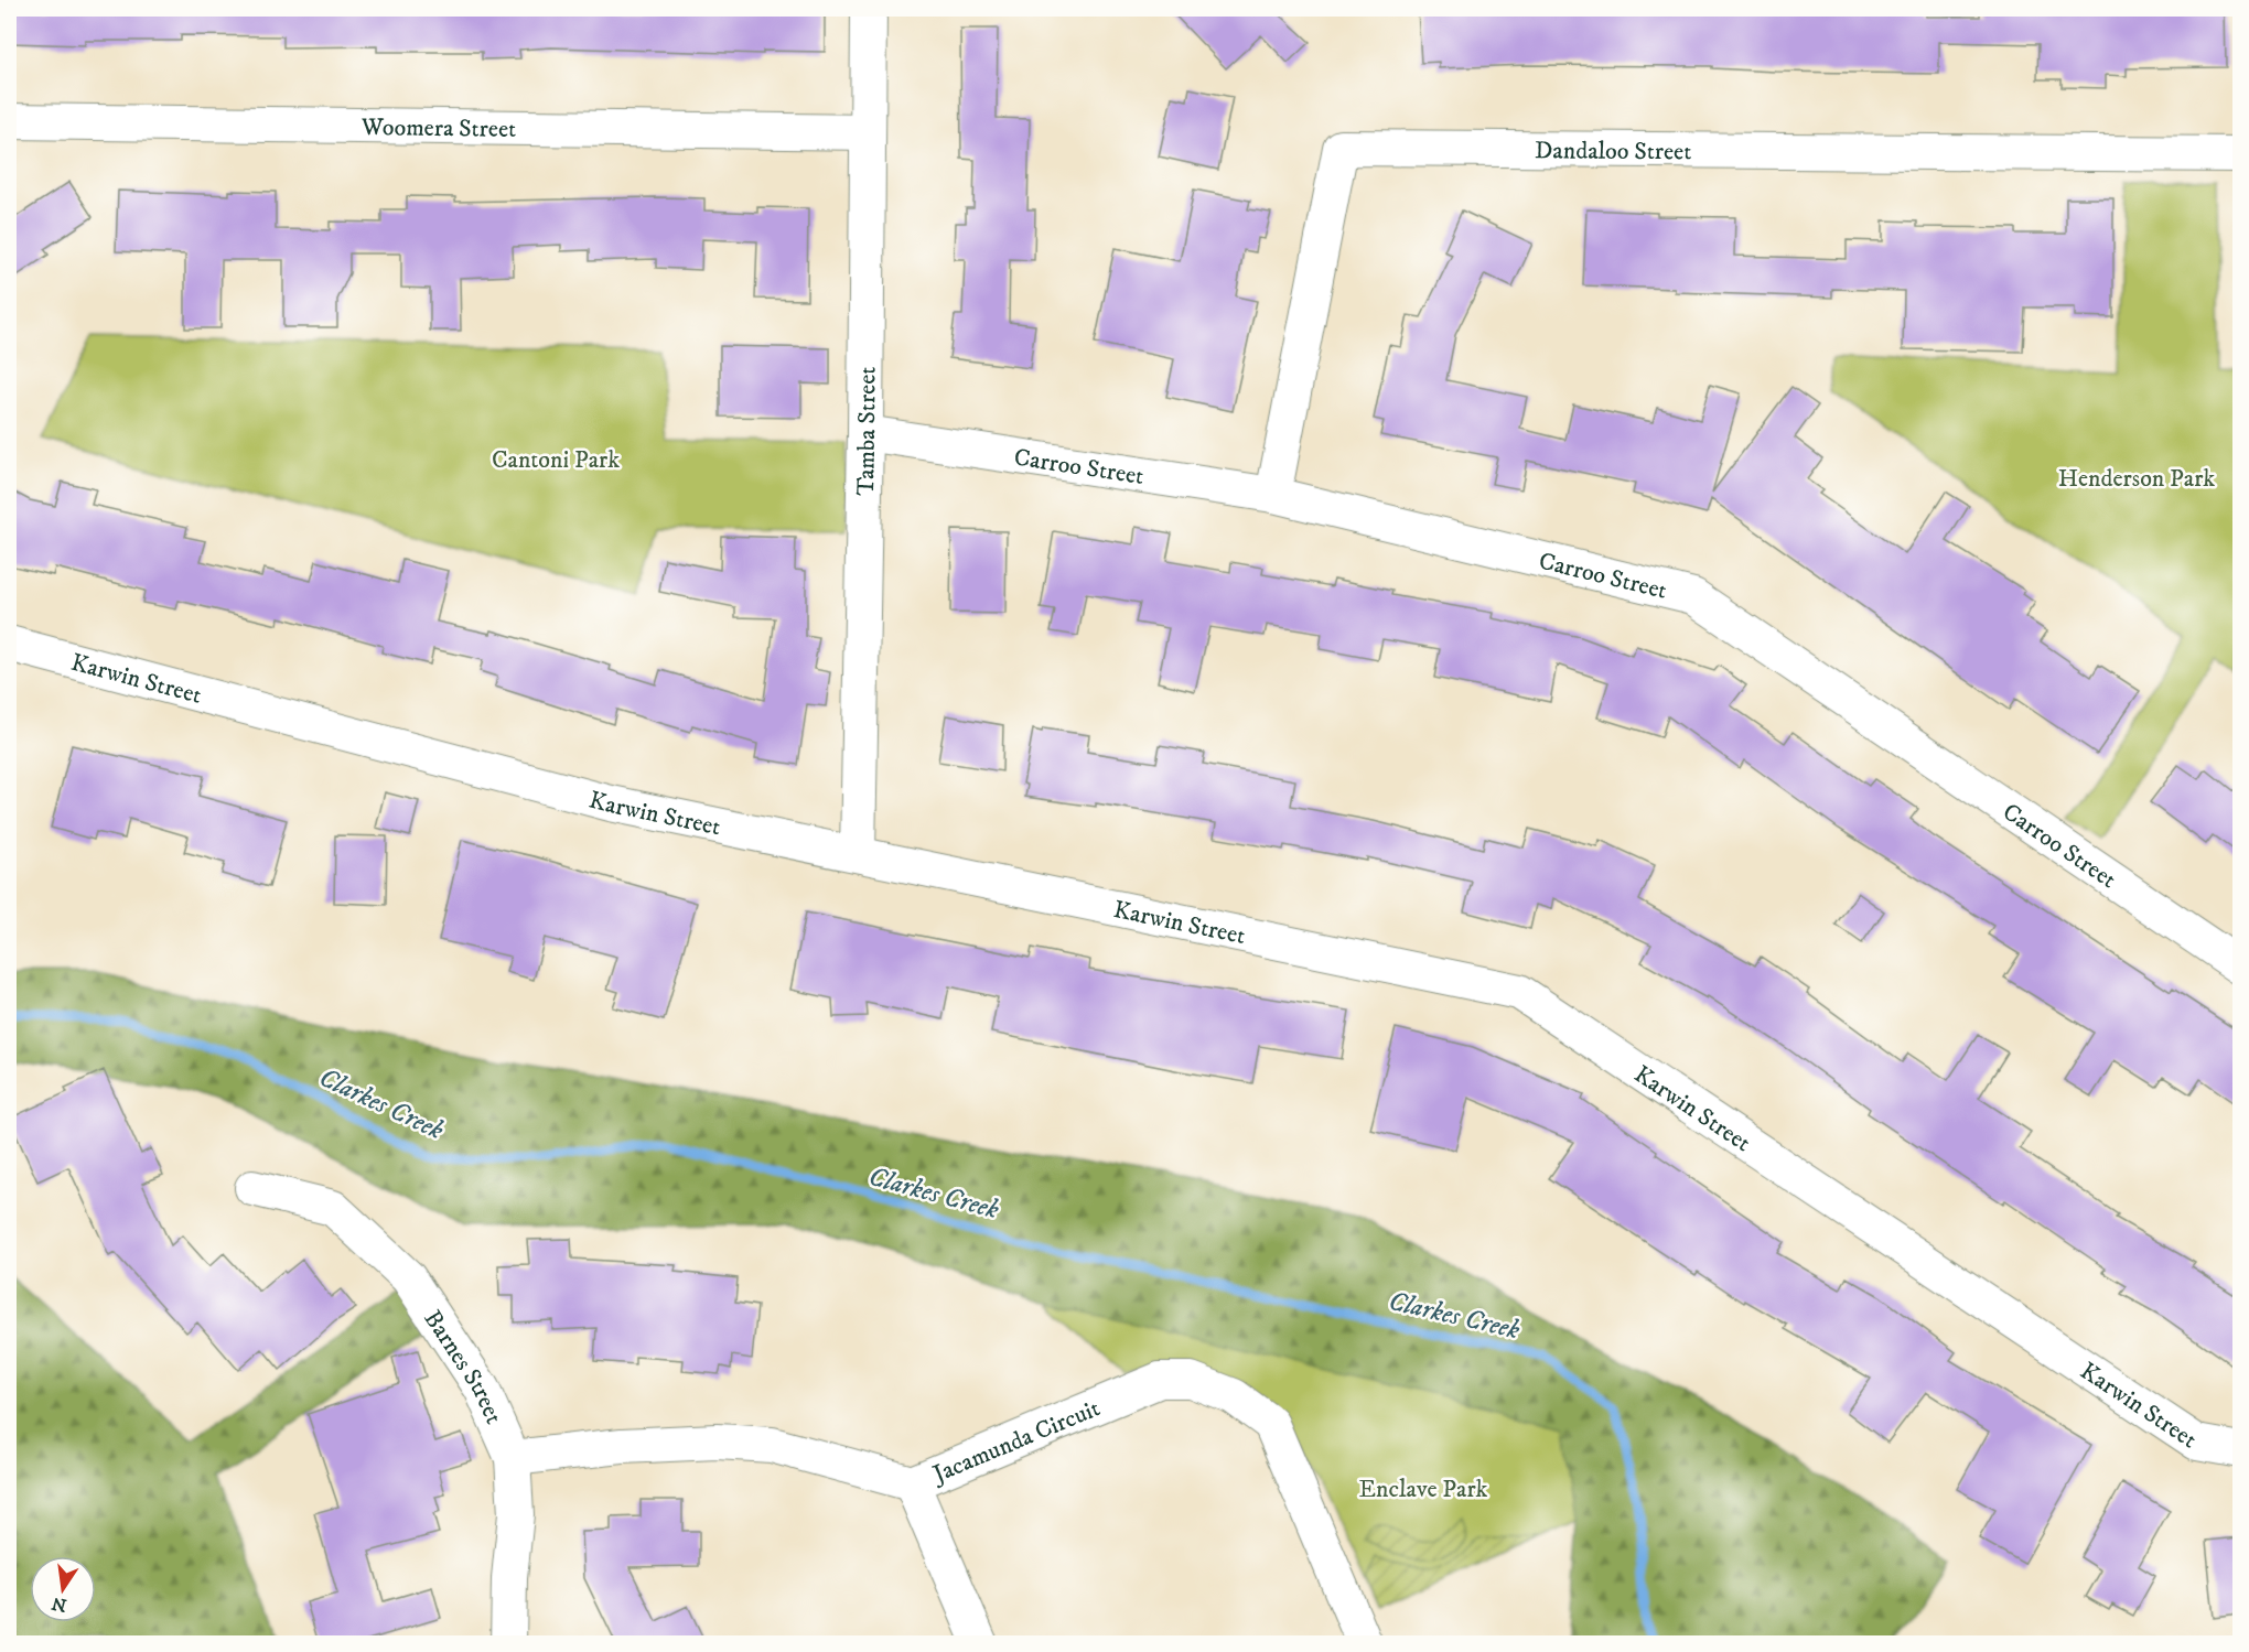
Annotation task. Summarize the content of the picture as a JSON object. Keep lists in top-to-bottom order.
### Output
{
  "streets": {
    "street": [
      "Woomera Street",
      "Dandaloo Street",
      "Tamba Street",
      "Carroo Street",
      "Karwin Street",
      "Barnes Street",
      "Jacamunda Circuit"
    ]
  },
  "crossings": [
    ["Woomera Street", "Tamba Street"],
    ["Dandaloo Street", "Carroo Street"],
    ["Tamba Street", "Carroo Street"],
    ["Tamba Street", "Karwin Street"],
    ["Barnes Street", "Jacamunda Circuit"]
  ],
  "water": ["Clarkes Creek"],
  "parks": ["Cantoni Park", "Henderson Park", "Enclave Park"],
  "north": "bottom"
}
